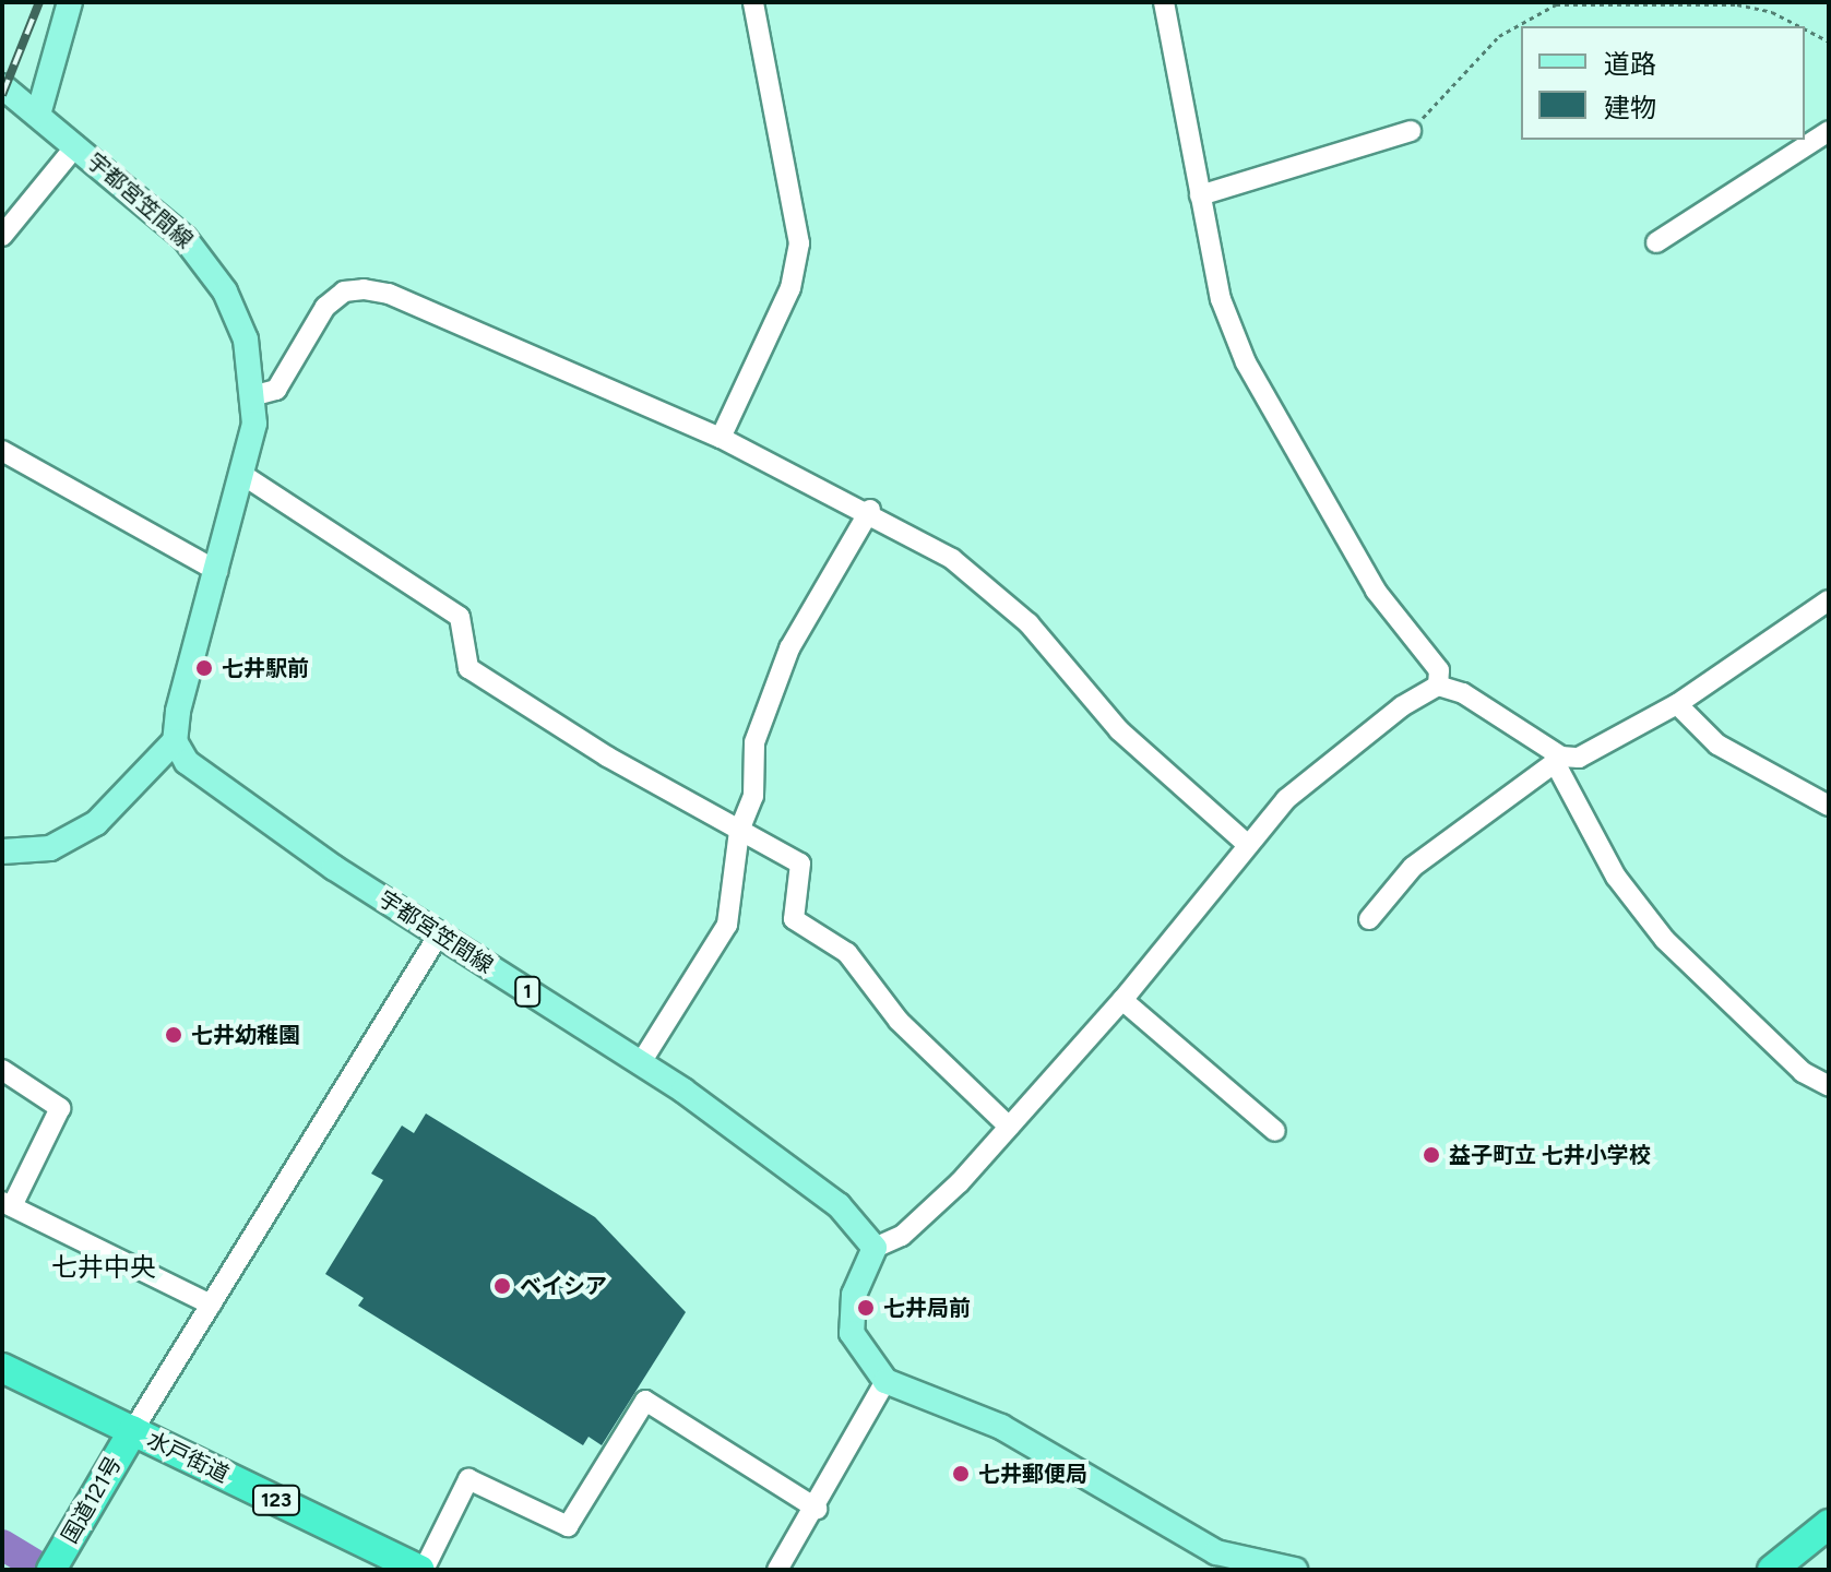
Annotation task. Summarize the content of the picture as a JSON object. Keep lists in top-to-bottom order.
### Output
{
  "streets": {
    "highway": ["水戸街道", "国道121号", "123"],
    "main road": ["宇都宮笠間線", "1"]
  },
  "crossings": [
    ["水戸街道", "国道121号"]
  ],
  "districts": ["七井中央"],
  "places": [
    "七井駅前",
    "七井幼稚園",
    "益子町立 七井小学校",
    "ベイシア",
    "七井局前",
    "七井郵便局"
  ],
  "legend": ["道路", "建物"]
}
